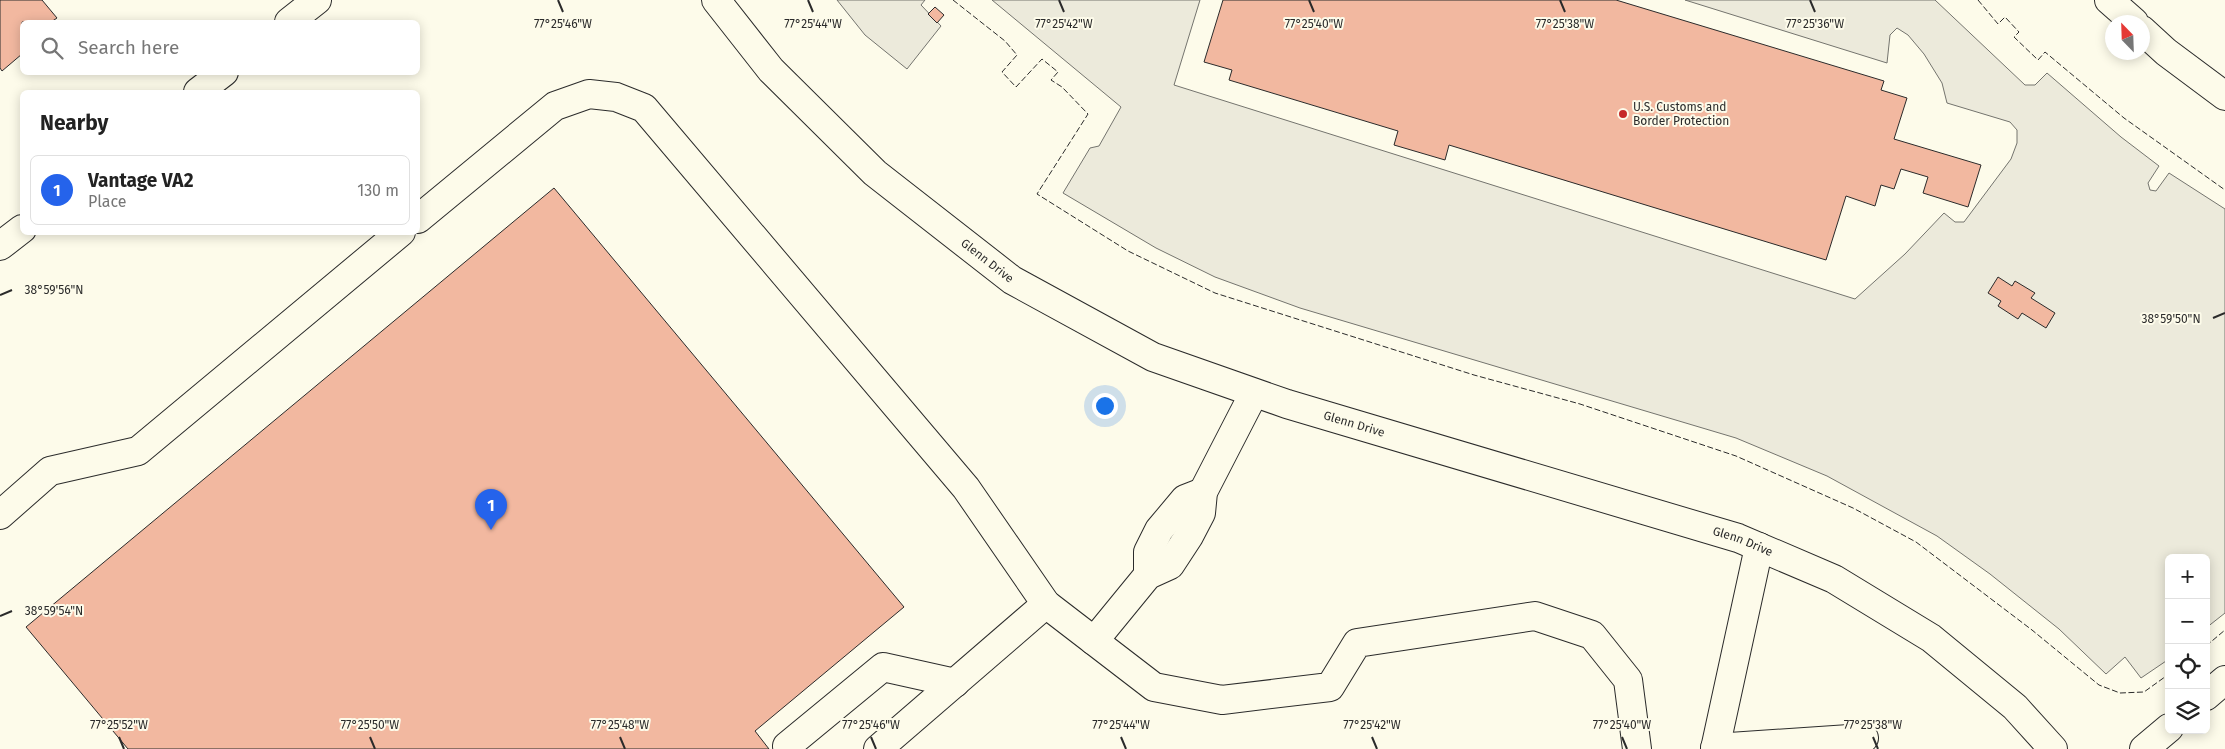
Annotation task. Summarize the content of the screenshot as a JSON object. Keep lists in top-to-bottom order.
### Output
{
  "streets": {
    "street": ["Glenn Drive"]
  },
  "places": ["U.S. Customs and Border Protection"],
  "north": "top left",
  "page": {
    "search": "Search here",
    "heading": "Nearby",
    "list": [
      {
        "mark": "1",
        "name": "Vantage VA2",
        "note": "Place",
        "value": "130 m"
      }
    ],
    "pins": "1",
    "map_buttons": ["+", "−"]
  },
  "coordinates": [
    "77°25'46\"W",
    "77°25'44\"W",
    "77°25'42\"W",
    "77°25'40\"W",
    "77°25'38\"W",
    "77°25'36\"W",
    "38°59'56\"N",
    "38°59'50\"N",
    "38°59'54\"N",
    "77°25'52\"W",
    "77°25'50\"W",
    "77°25'48\"W"
  ]
}
